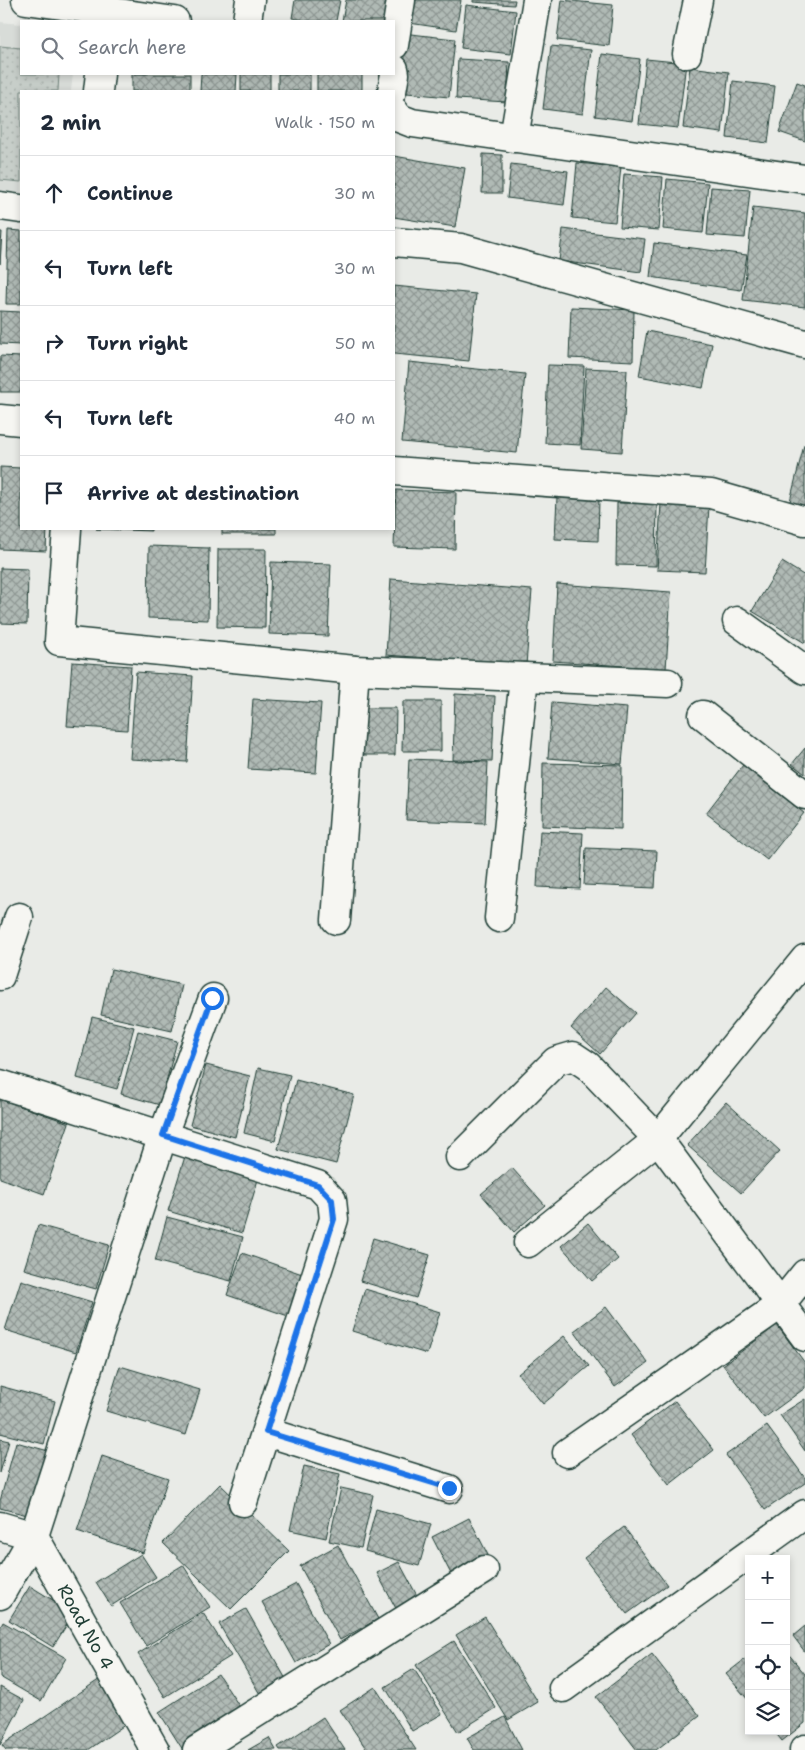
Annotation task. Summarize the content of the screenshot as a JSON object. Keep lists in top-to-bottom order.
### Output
{
  "streets": {
    "street": ["Road No 4"]
  },
  "page": {
    "search": "Search here",
    "heading": ["2 min", "Walk · 150 m"],
    "list": [
      ["Continue", "30 m"],
      ["Turn left", "30 m"],
      ["Turn right", "50 m"],
      ["Turn left", "40 m"],
      "Arrive at destination"
    ],
    "map_buttons": ["+", "−"]
  }
}
